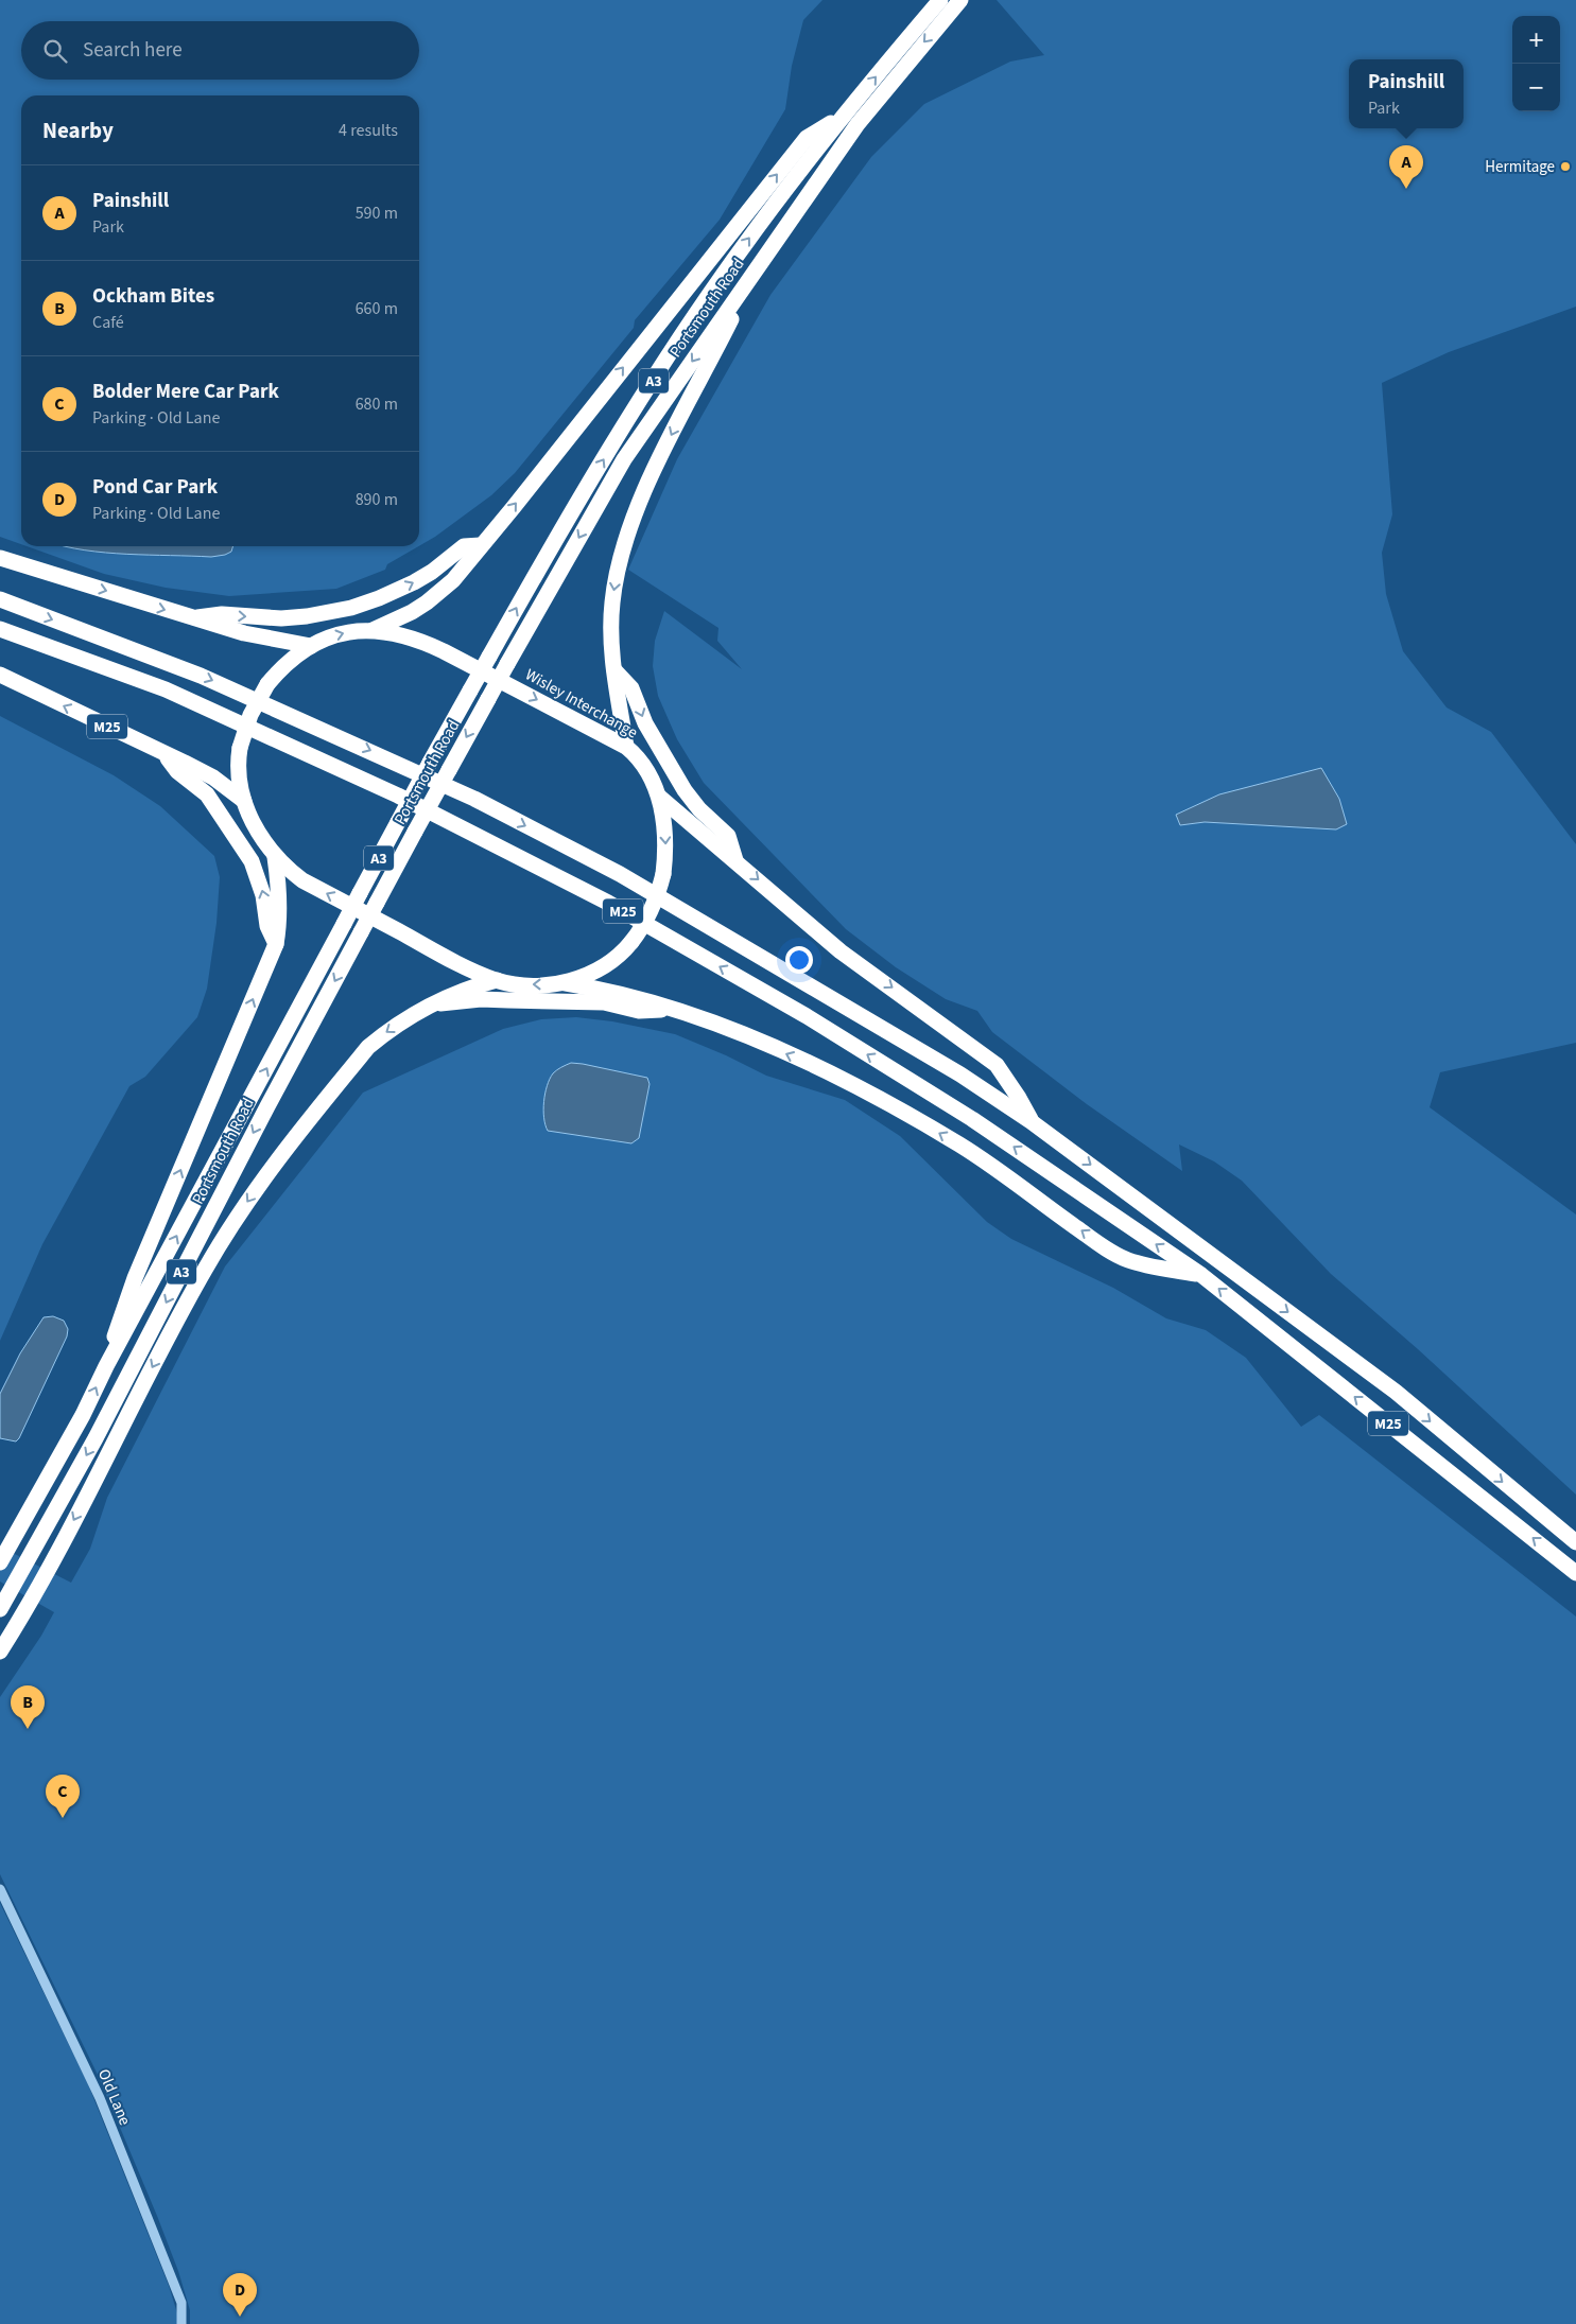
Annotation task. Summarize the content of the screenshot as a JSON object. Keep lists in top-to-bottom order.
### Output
{
  "streets": {
    "highway": [
      "Portsmouth Road",
      "A3",
      "Wisley Interchange",
      "M25"
    ],
    "street": ["Old Lane"]
  },
  "crossings": [
    ["Portsmouth Road", "A3"],
    ["A3", "Wisley Interchange"],
    ["A3", "M25"],
    ["Wisley Interchange", "M25"]
  ],
  "places": ["Hermitage"],
  "page": {
    "map_buttons": ["+", "−"],
    "search": "Search here",
    "popup": ["Painshill", "Park"],
    "heading": ["Nearby", "4 results"],
    "pins": [
      "A",
      "B",
      "C",
      "D"
    ],
    "list": [
      {
        "mark": "A",
        "name": "Painshill",
        "note": "Park",
        "value": "590 m"
      },
      {
        "mark": "B",
        "name": "Ockham Bites",
        "note": "Café",
        "value": "660 m"
      },
      {
        "mark": "C",
        "name": "Bolder Mere Car Park",
        "note": "Parking · Old Lane",
        "value": "680 m"
      },
      {
        "mark": "D",
        "name": "Pond Car Park",
        "note": "Parking · Old Lane",
        "value": "890 m"
      }
    ]
  }
}
